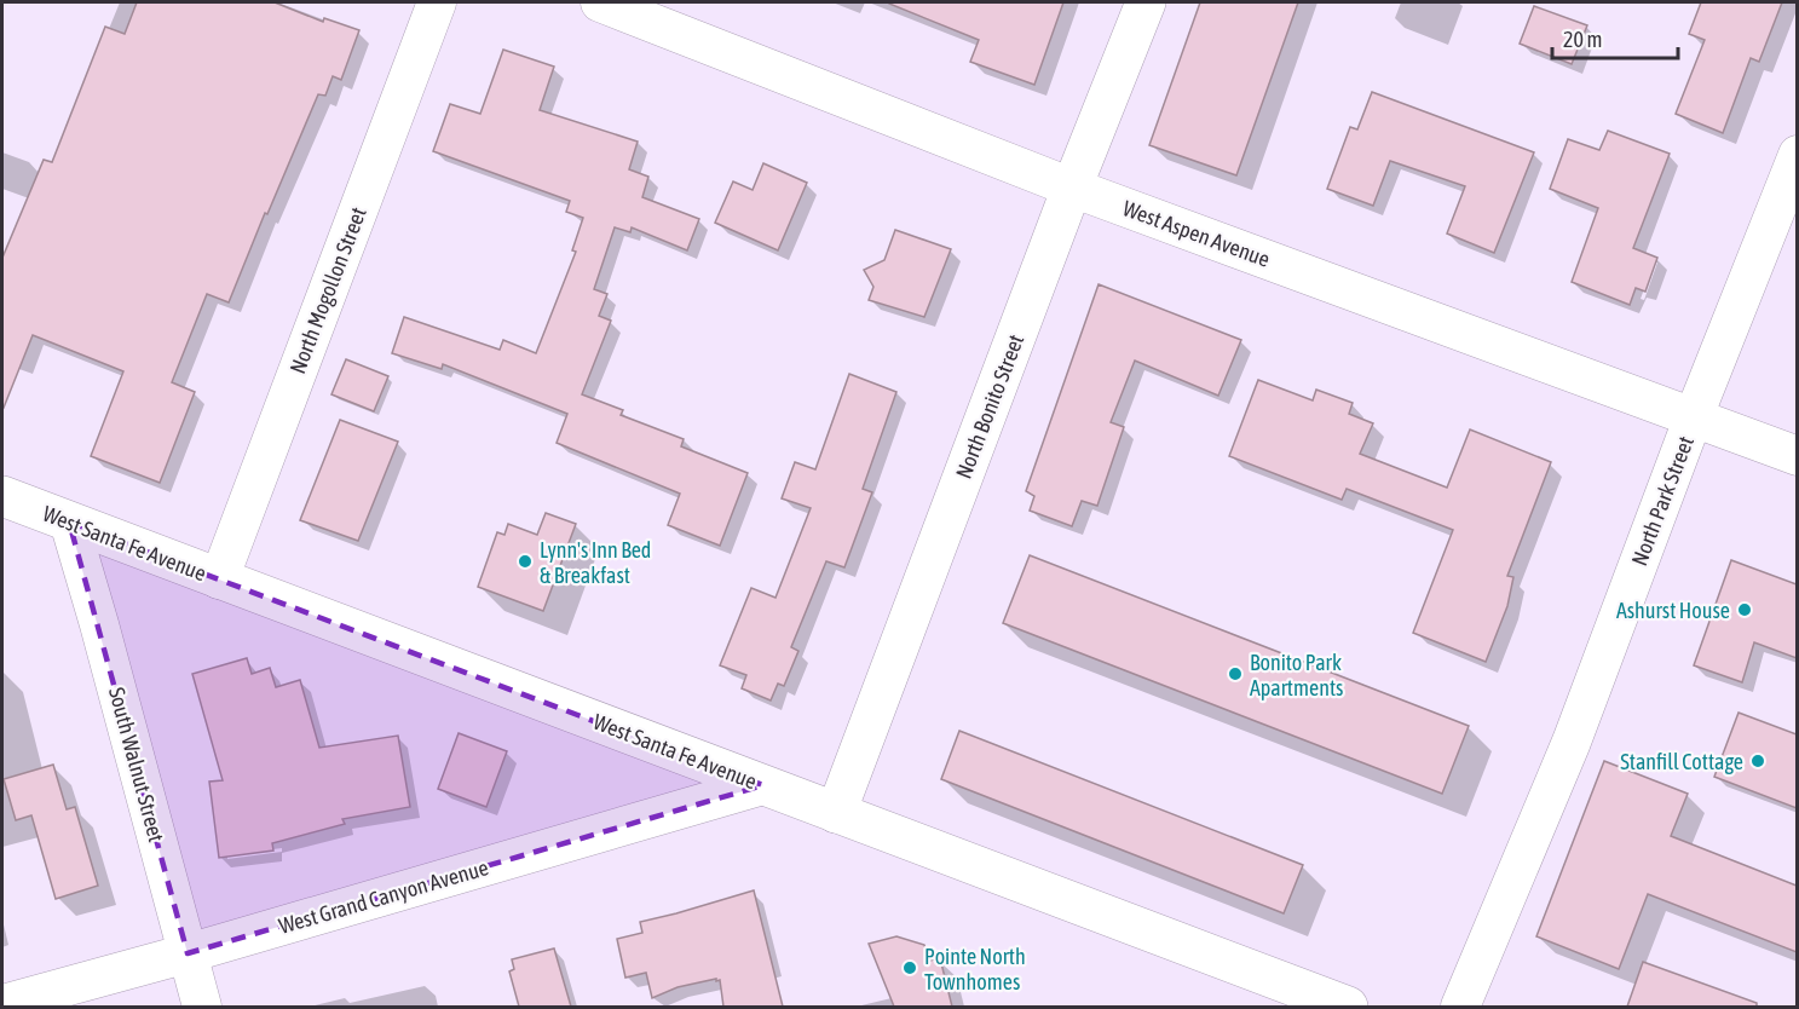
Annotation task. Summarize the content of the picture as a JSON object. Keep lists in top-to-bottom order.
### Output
{
  "streets": {
    "street": [
      "West Aspen Avenue",
      "North Mogollon Street",
      "North Bonito Street",
      "North Park Street",
      "West Santa Fe Avenue",
      "South Walnut Street",
      "West Grand Canyon Avenue"
    ]
  },
  "crossings": [
    ["West Aspen Avenue", "North Bonito Street"],
    ["West Aspen Avenue", "North Park Street"],
    ["North Mogollon Street", "West Santa Fe Avenue"],
    ["North Bonito Street", "West Santa Fe Avenue"],
    ["West Santa Fe Avenue", "South Walnut Street"],
    ["West Santa Fe Avenue", "West Grand Canyon Avenue"],
    ["South Walnut Street", "West Grand Canyon Avenue"]
  ],
  "places": [
    "Lynn's Inn Bed & Breakfast",
    "Ashurst House",
    "Bonito Park Apartments",
    "Stanfill Cottage",
    "Pointe North Townhomes"
  ],
  "scale_bar": "20 m"
}
